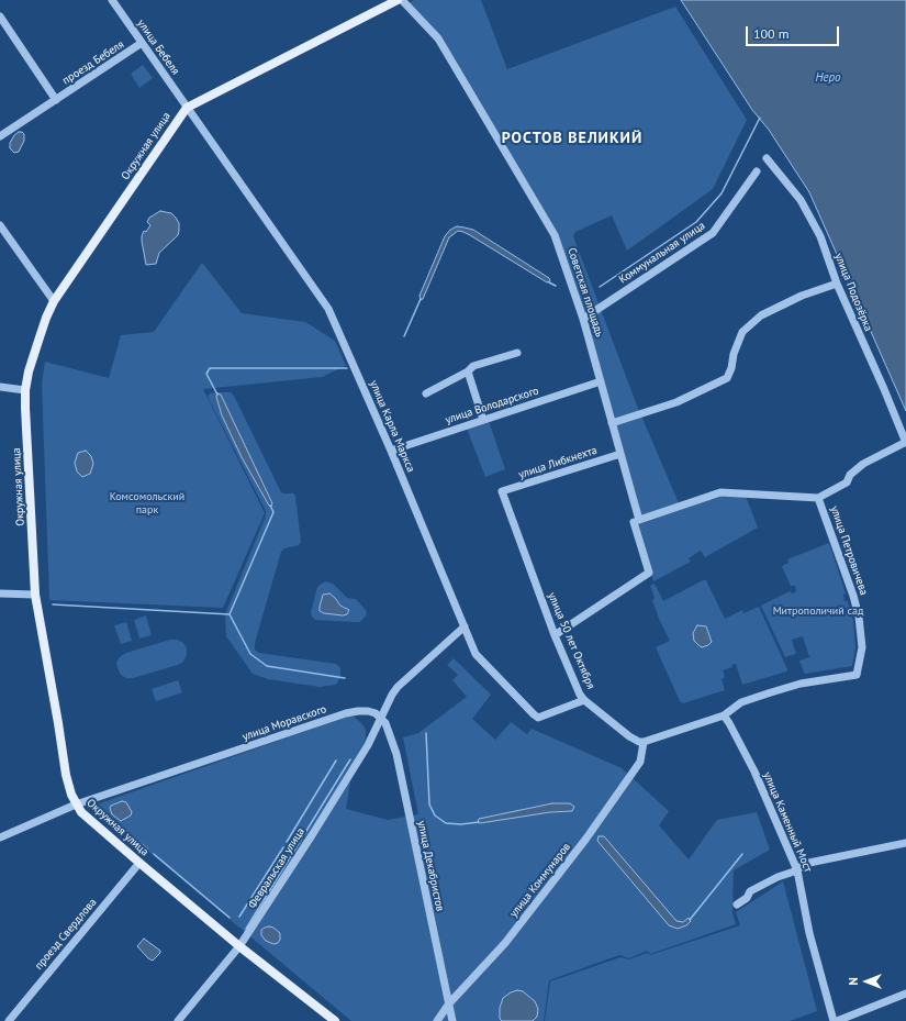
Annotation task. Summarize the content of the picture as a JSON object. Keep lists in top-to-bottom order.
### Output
{
  "streets": {
    "main road": ["Окружная улица"],
    "street": [
      "улица Бебеля",
      "проезд Бебеля",
      "Коммунальная улица",
      "Советская площадь",
      "улица Подозёрка",
      "улица Володарского",
      "улица Карла Маркса",
      "улица Либкнехта",
      "улица Петровичева",
      "улица 50 лет Октября",
      "улица Моравского",
      "улица Каменный Мост",
      "улица Декабристов",
      "Февральская улица",
      "улица Коммунаров",
      "проезд Свердлова"
    ]
  },
  "crossings": [
    ["улица Бебеля", "проезд Бебеля"],
    ["улица Бебеля", "Окружная улица"],
    ["улица Бебеля", "улица Карла Маркса"],
    ["Окружная улица", "улица Карла Маркса"],
    ["Окружная улица", "улица Моравского"],
    ["Окружная улица", "Февральская улица"],
    ["Окружная улица", "проезд Свердлова"],
    ["Коммунальная улица", "Советская площадь"],
    ["Советская площадь", "улица Володарского"],
    ["Советская площадь", "улица Либкнехта"],
    ["Советская площадь", "улица Петровичева"],
    ["улица Володарского", "улица Карла Маркса"],
    ["улица Карла Маркса", "улица 50 лет Октября"],
    ["улица Либкнехта", "улица 50 лет Октября"],
    ["улица Петровичева", "улица Каменный Мост"],
    ["улица 50 лет Октября", "улица Коммунаров"],
    ["улица Моравского", "улица Декабристов"],
    ["улица Моравского", "Февральская улица"],
    ["улица Декабристов", "Февральская улица"],
    ["улица Декабристов", "улица Коммунаров"]
  ],
  "districts": ["РОСТОВ ВЕЛИКИЙ"],
  "water": ["Неро"],
  "parks": ["Комсомольский парк", "Митрополичий сад"],
  "scale_bar": "100 m",
  "north": "left"
}
